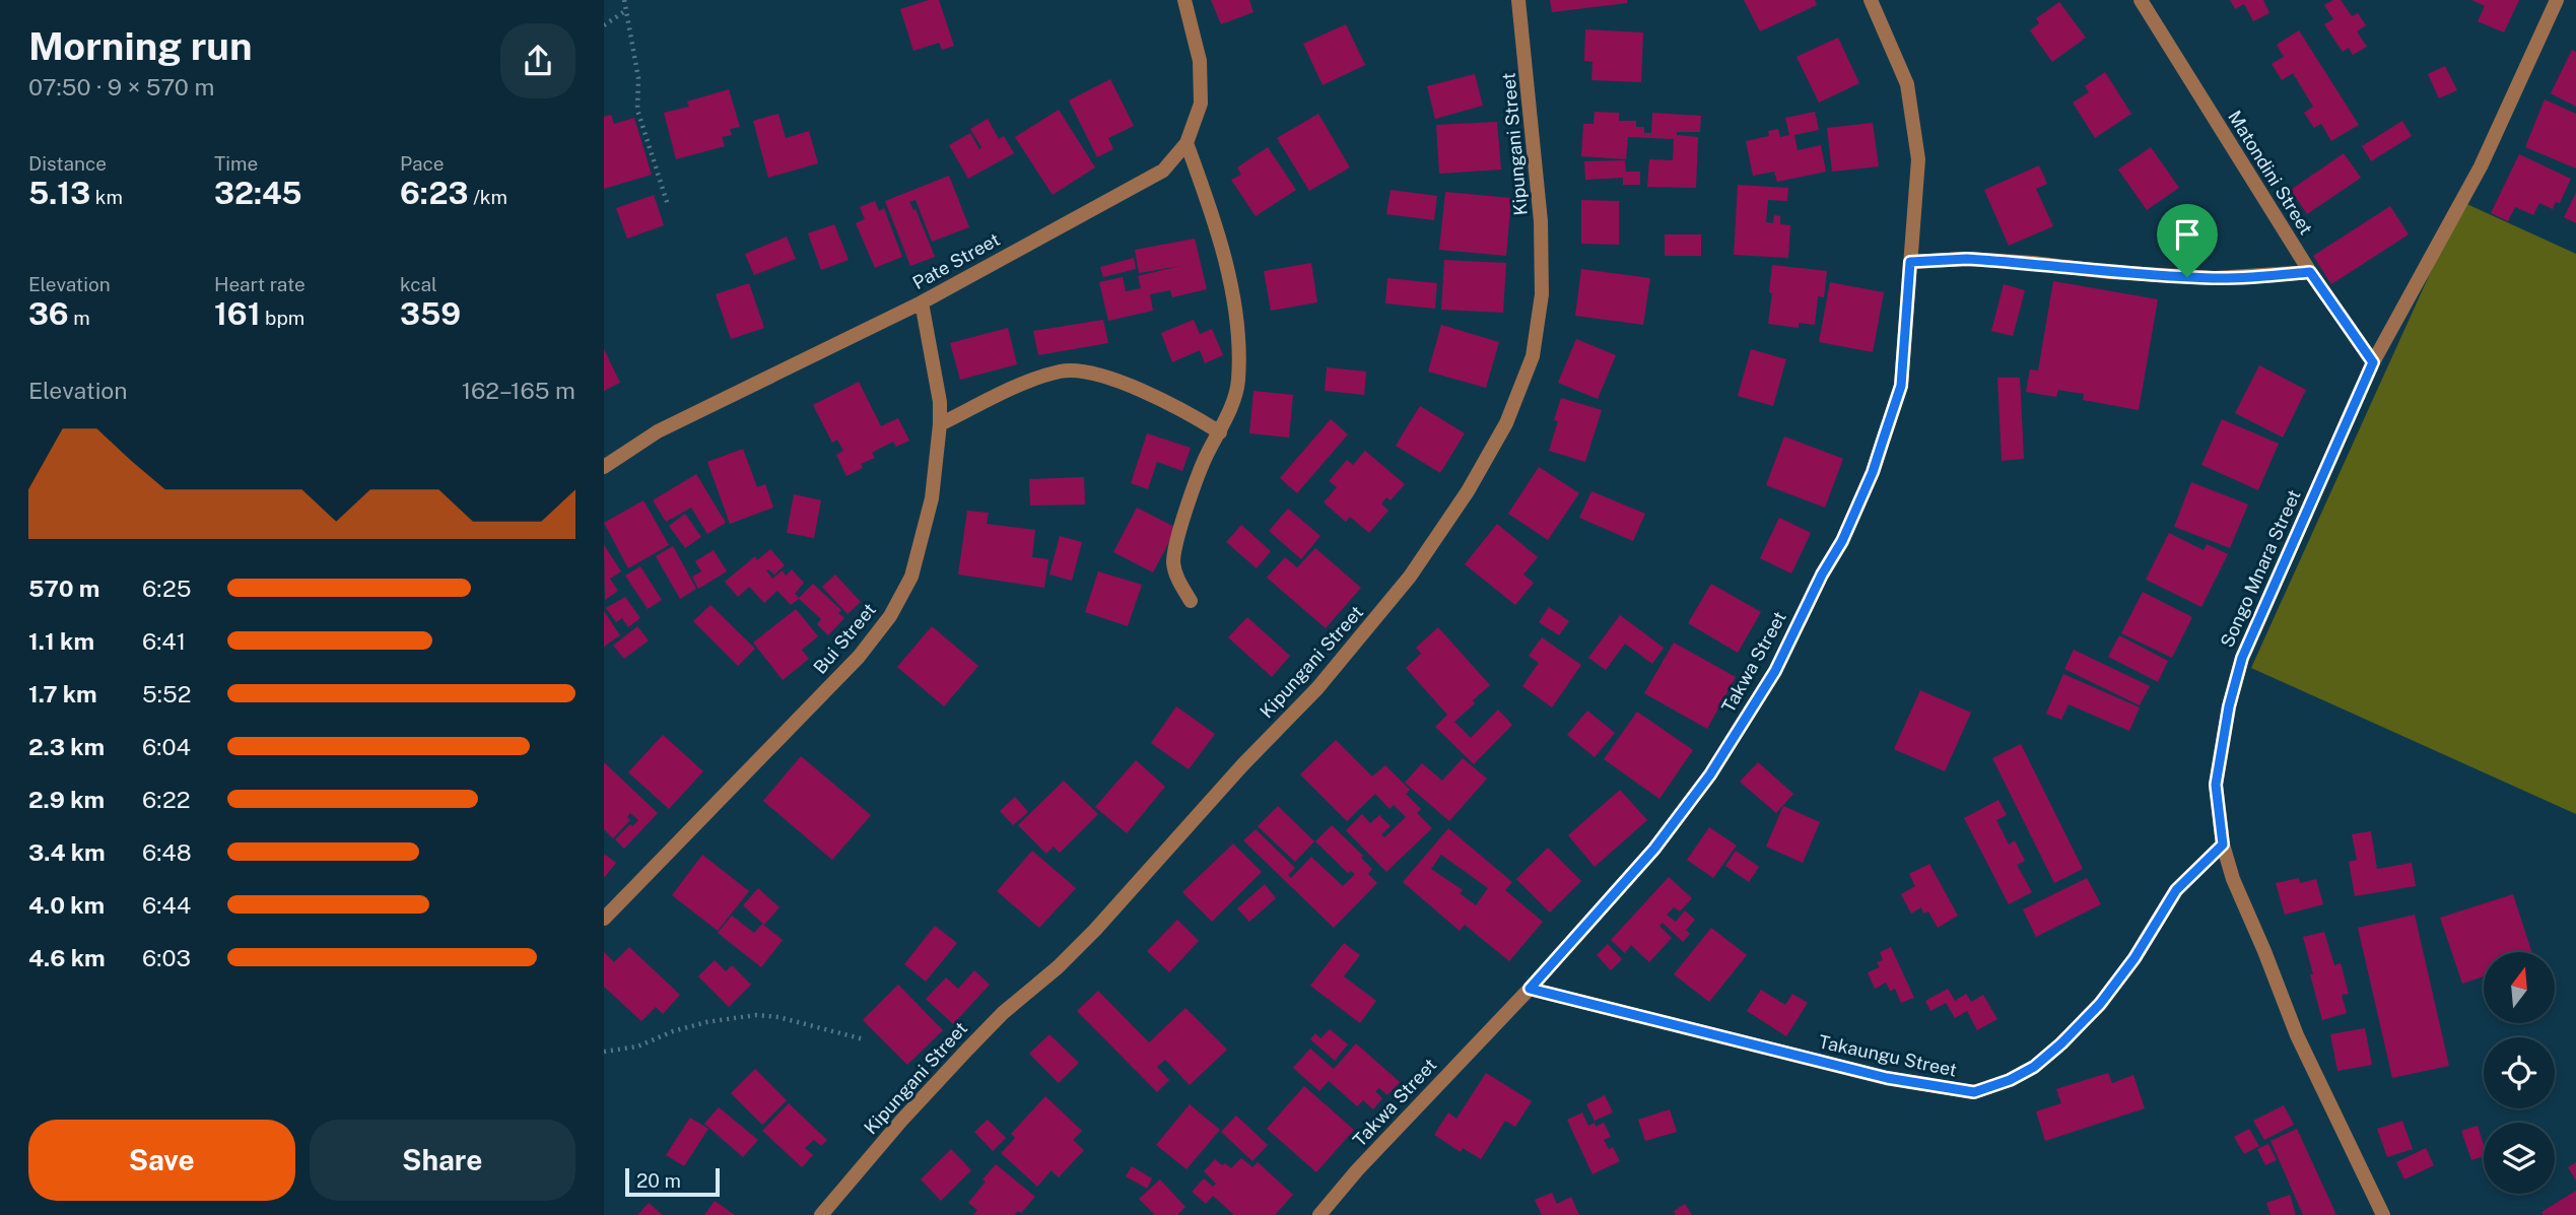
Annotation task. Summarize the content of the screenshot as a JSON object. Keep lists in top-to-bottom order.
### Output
{
  "streets": {
    "street": [
      "Kipungani Street",
      "Matondini Street",
      "Pate Street",
      "Songo Mnara Street",
      "Bui Street",
      "Takwa Street",
      "Takaungu Street"
    ]
  },
  "crossings": [
    ["Matondini Street", "Songo Mnara Street"],
    ["Pate Street", "Bui Street"],
    ["Songo Mnara Street", "Takaungu Street"],
    ["Takwa Street", "Takaungu Street"]
  ],
  "scale_bar": "20 m",
  "north": "top",
  "page": {
    "heading": ["Morning run", "07:50 · 9 × 570 m"],
    "stats": [
      ["Distance", "5.13 km"],
      ["Time", "32:45"],
      ["Pace", "6:23 /km"],
      ["Elevation", "36 m"],
      ["Heart rate", "161 bpm"],
      ["kcal", "359"]
    ],
    "chart": ["Elevation", "162–165 m"],
    "list": [
      {
        "name": "570 m",
        "note": "6:25"
      },
      {
        "name": "1.1 km",
        "note": "6:41"
      },
      {
        "name": "1.7 km",
        "note": "5:52"
      },
      {
        "name": "2.3 km",
        "note": "6:04"
      },
      {
        "name": "2.9 km",
        "note": "6:22"
      },
      {
        "name": "3.4 km",
        "note": "6:48"
      },
      {
        "name": "4.0 km",
        "note": "6:44"
      },
      {
        "name": "4.6 km",
        "note": "6:03"
      }
    ],
    "buttons": ["Save", "Share"],
    "scale": "20 m"
  }
}
